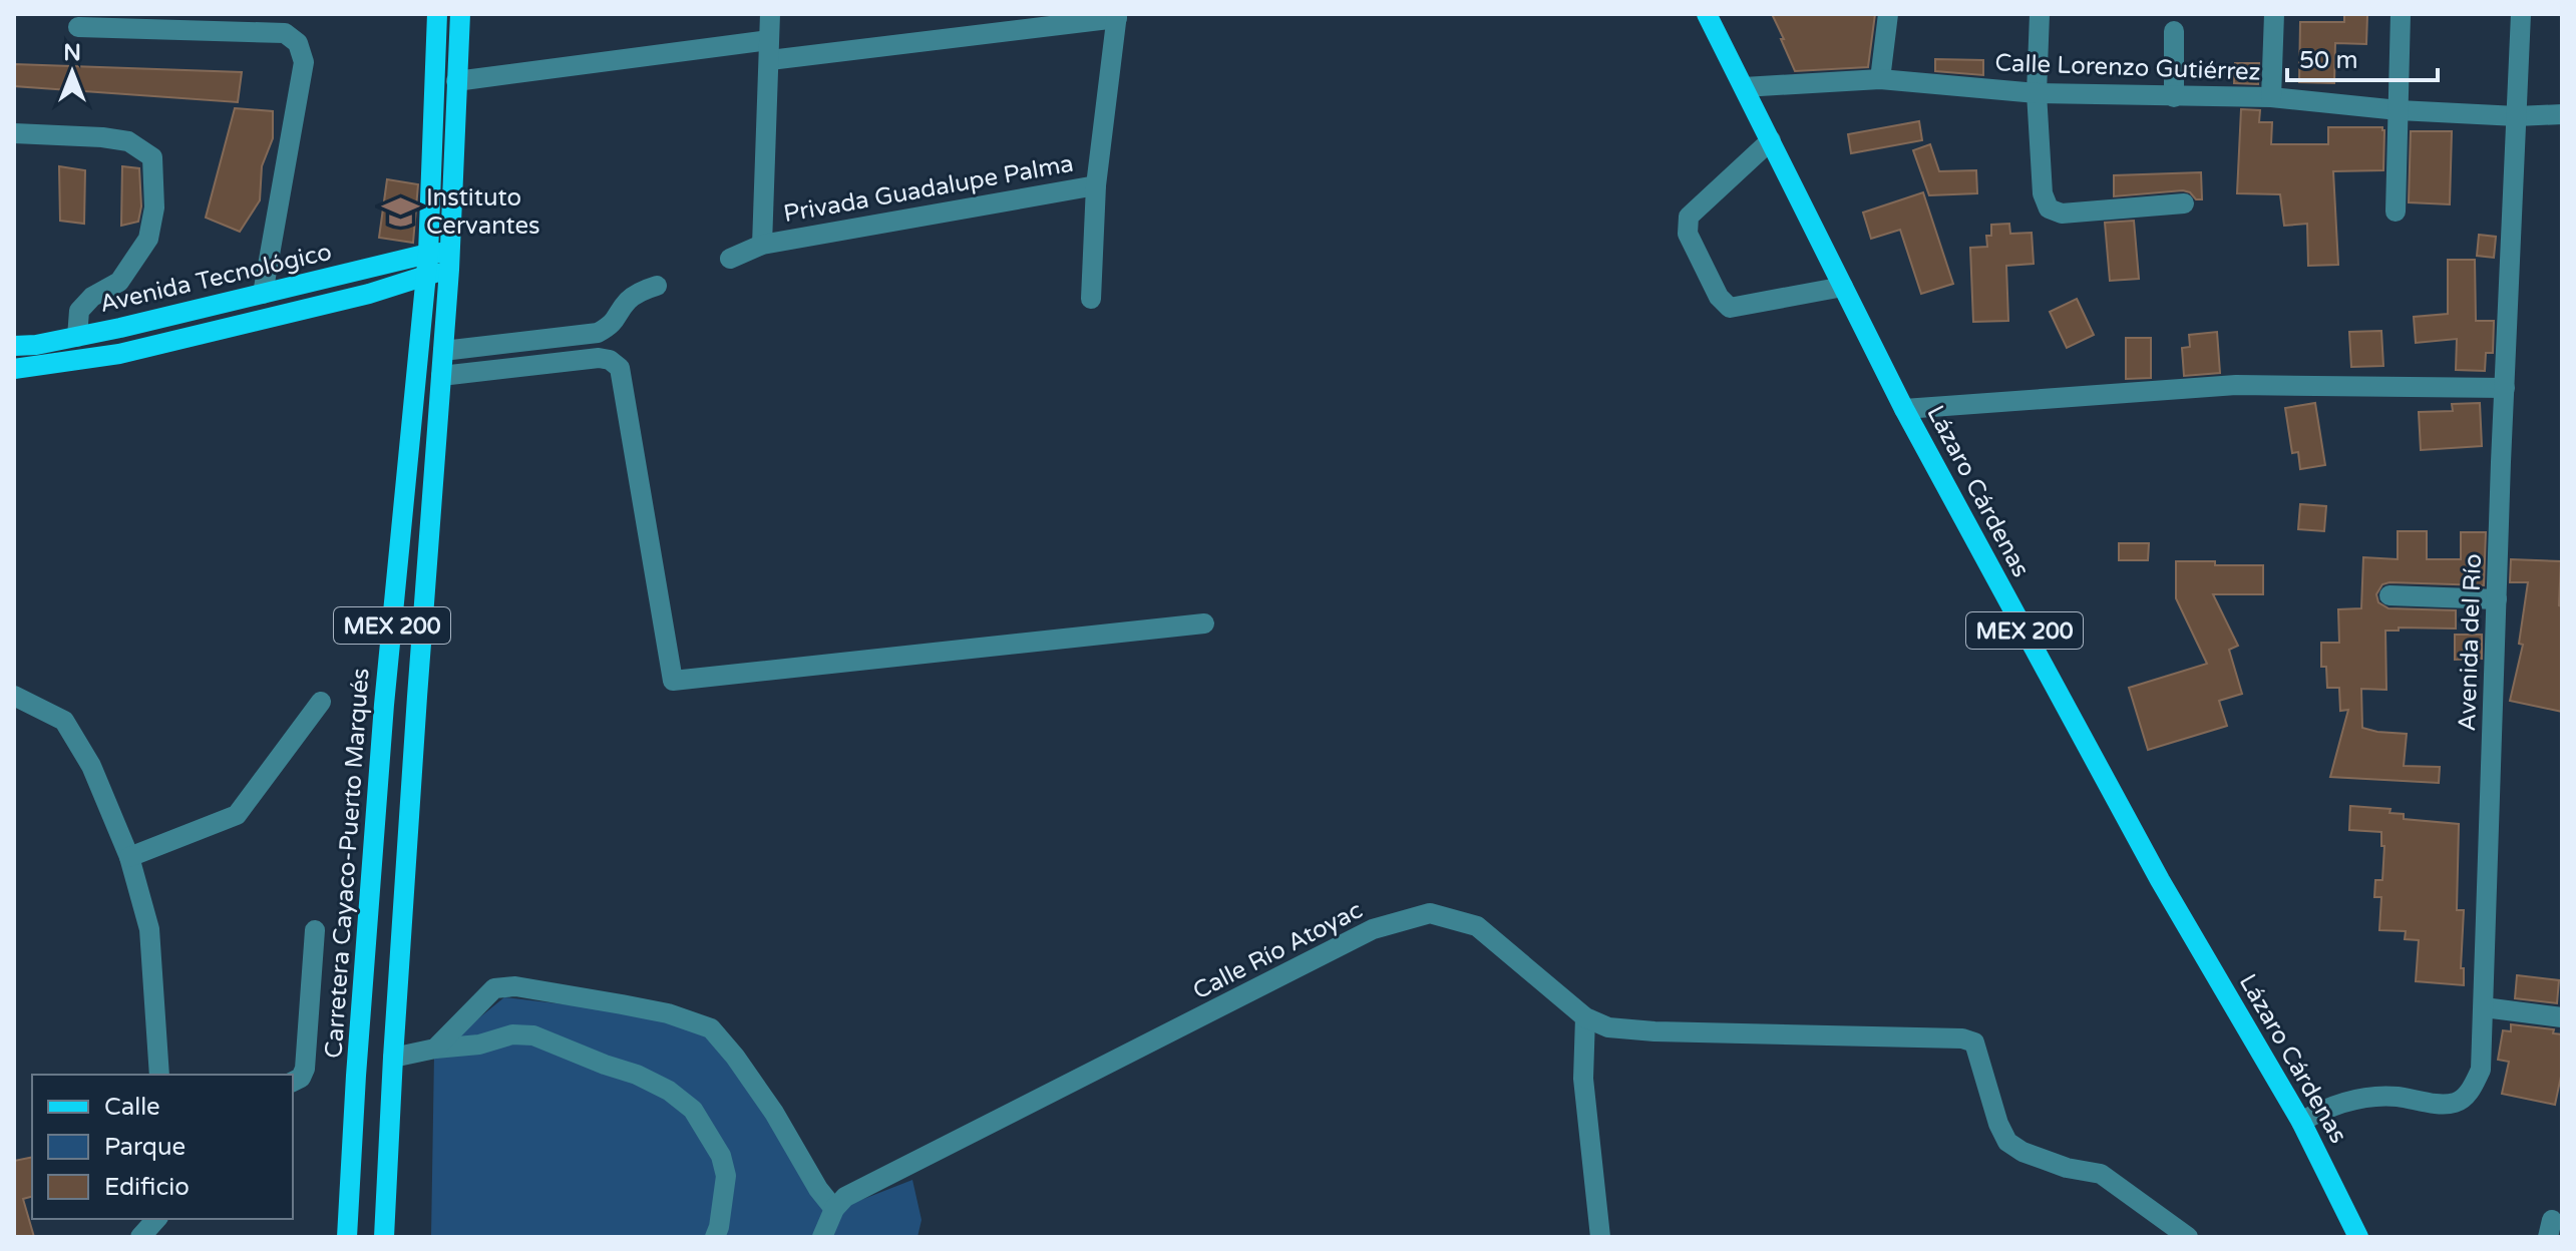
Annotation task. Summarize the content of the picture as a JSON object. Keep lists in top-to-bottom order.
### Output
{
  "streets": {
    "main road": [
      "Avenida Tecnológico",
      "Lázaro Cárdenas",
      "MEX 200",
      "Carretera Cayaco-Puerto Marqués"
    ],
    "street": [
      "Calle Lorenzo Gutiérrez",
      "Privada Guadalupe Palma",
      "Avenida del Río",
      "Calle Río Atoyac"
    ]
  },
  "crossings": [
    ["Calle Lorenzo Gutiérrez", "Lázaro Cárdenas"],
    ["Calle Lorenzo Gutiérrez", "Avenida del Río"],
    ["Avenida Tecnológico", "MEX 200"],
    ["Avenida Tecnológico", "Carretera Cayaco-Puerto Marqués"],
    ["Lázaro Cárdenas", "Avenida del Río"]
  ],
  "places": {
    "school or university": ["Instituto Cervantes"]
  },
  "legend": ["Calle", "Parque", "Edificio"],
  "scale_bar": "50 m",
  "north": "top"
}
